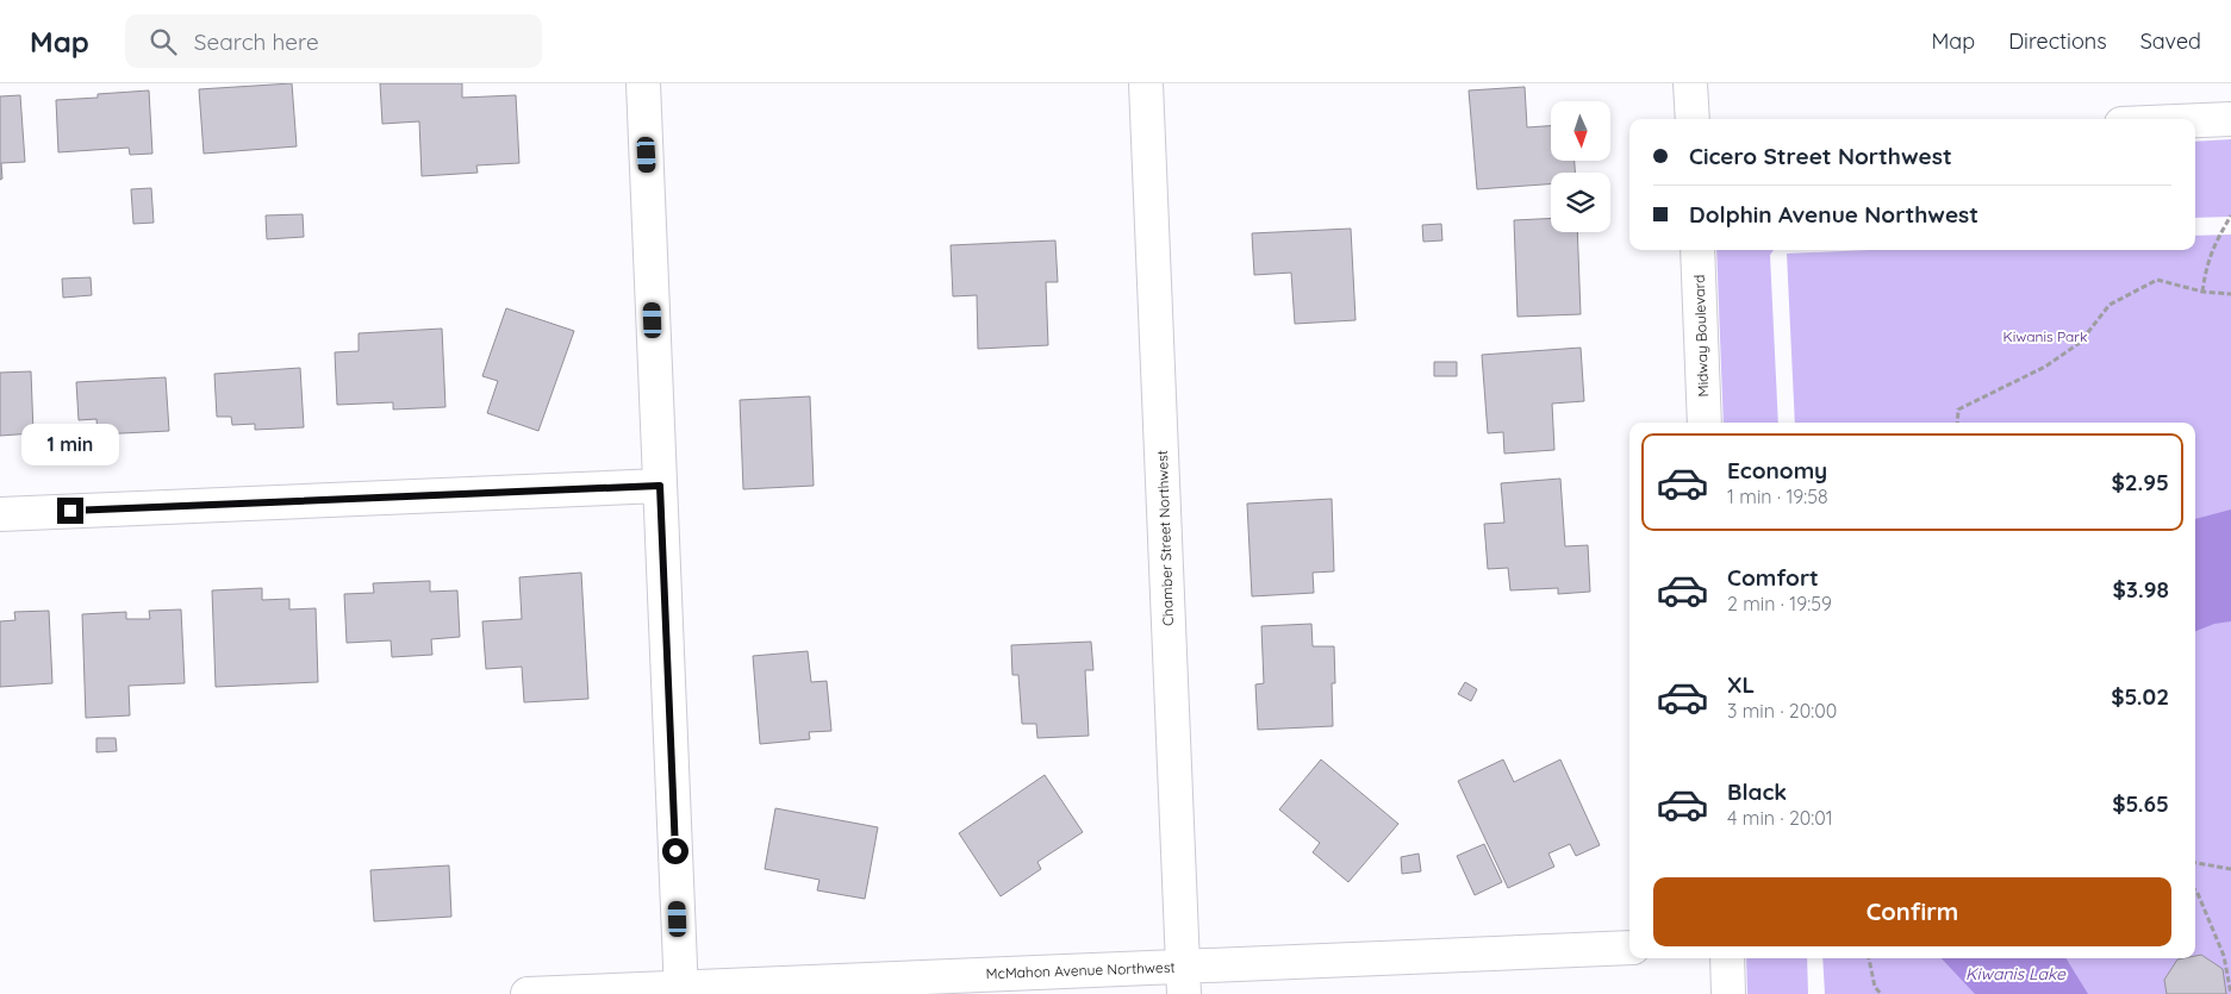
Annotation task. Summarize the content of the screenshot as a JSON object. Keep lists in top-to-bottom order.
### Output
{
  "streets": {
    "street": ["Midway Boulevard", "Chamber Street Northwest", "McMahon Avenue Northwest"]
  },
  "crossings": [
    ["Chamber Street Northwest", "McMahon Avenue Northwest"]
  ],
  "water": ["Kiwanis Lake"],
  "parks": ["Kiwanis Park"],
  "north": "bottom",
  "page": {
    "header": "Map",
    "search": "Search here",
    "nav": ["Map", "Directions", "Saved"],
    "banner": ["Cicero Street Northwest", "Dolphin Avenue Northwest"],
    "bubble": "1 min",
    "list": [
      {
        "name": "Economy",
        "note": "1 min · 19:58",
        "value": "$2.95"
      },
      {
        "name": "Comfort",
        "note": "2 min · 19:59",
        "value": "$3.98"
      },
      {
        "name": "XL",
        "note": "3 min · 20:00",
        "value": "$5.02"
      },
      {
        "name": "Black",
        "note": "4 min · 20:01",
        "value": "$5.65"
      }
    ],
    "buttons": "Confirm"
  }
}
